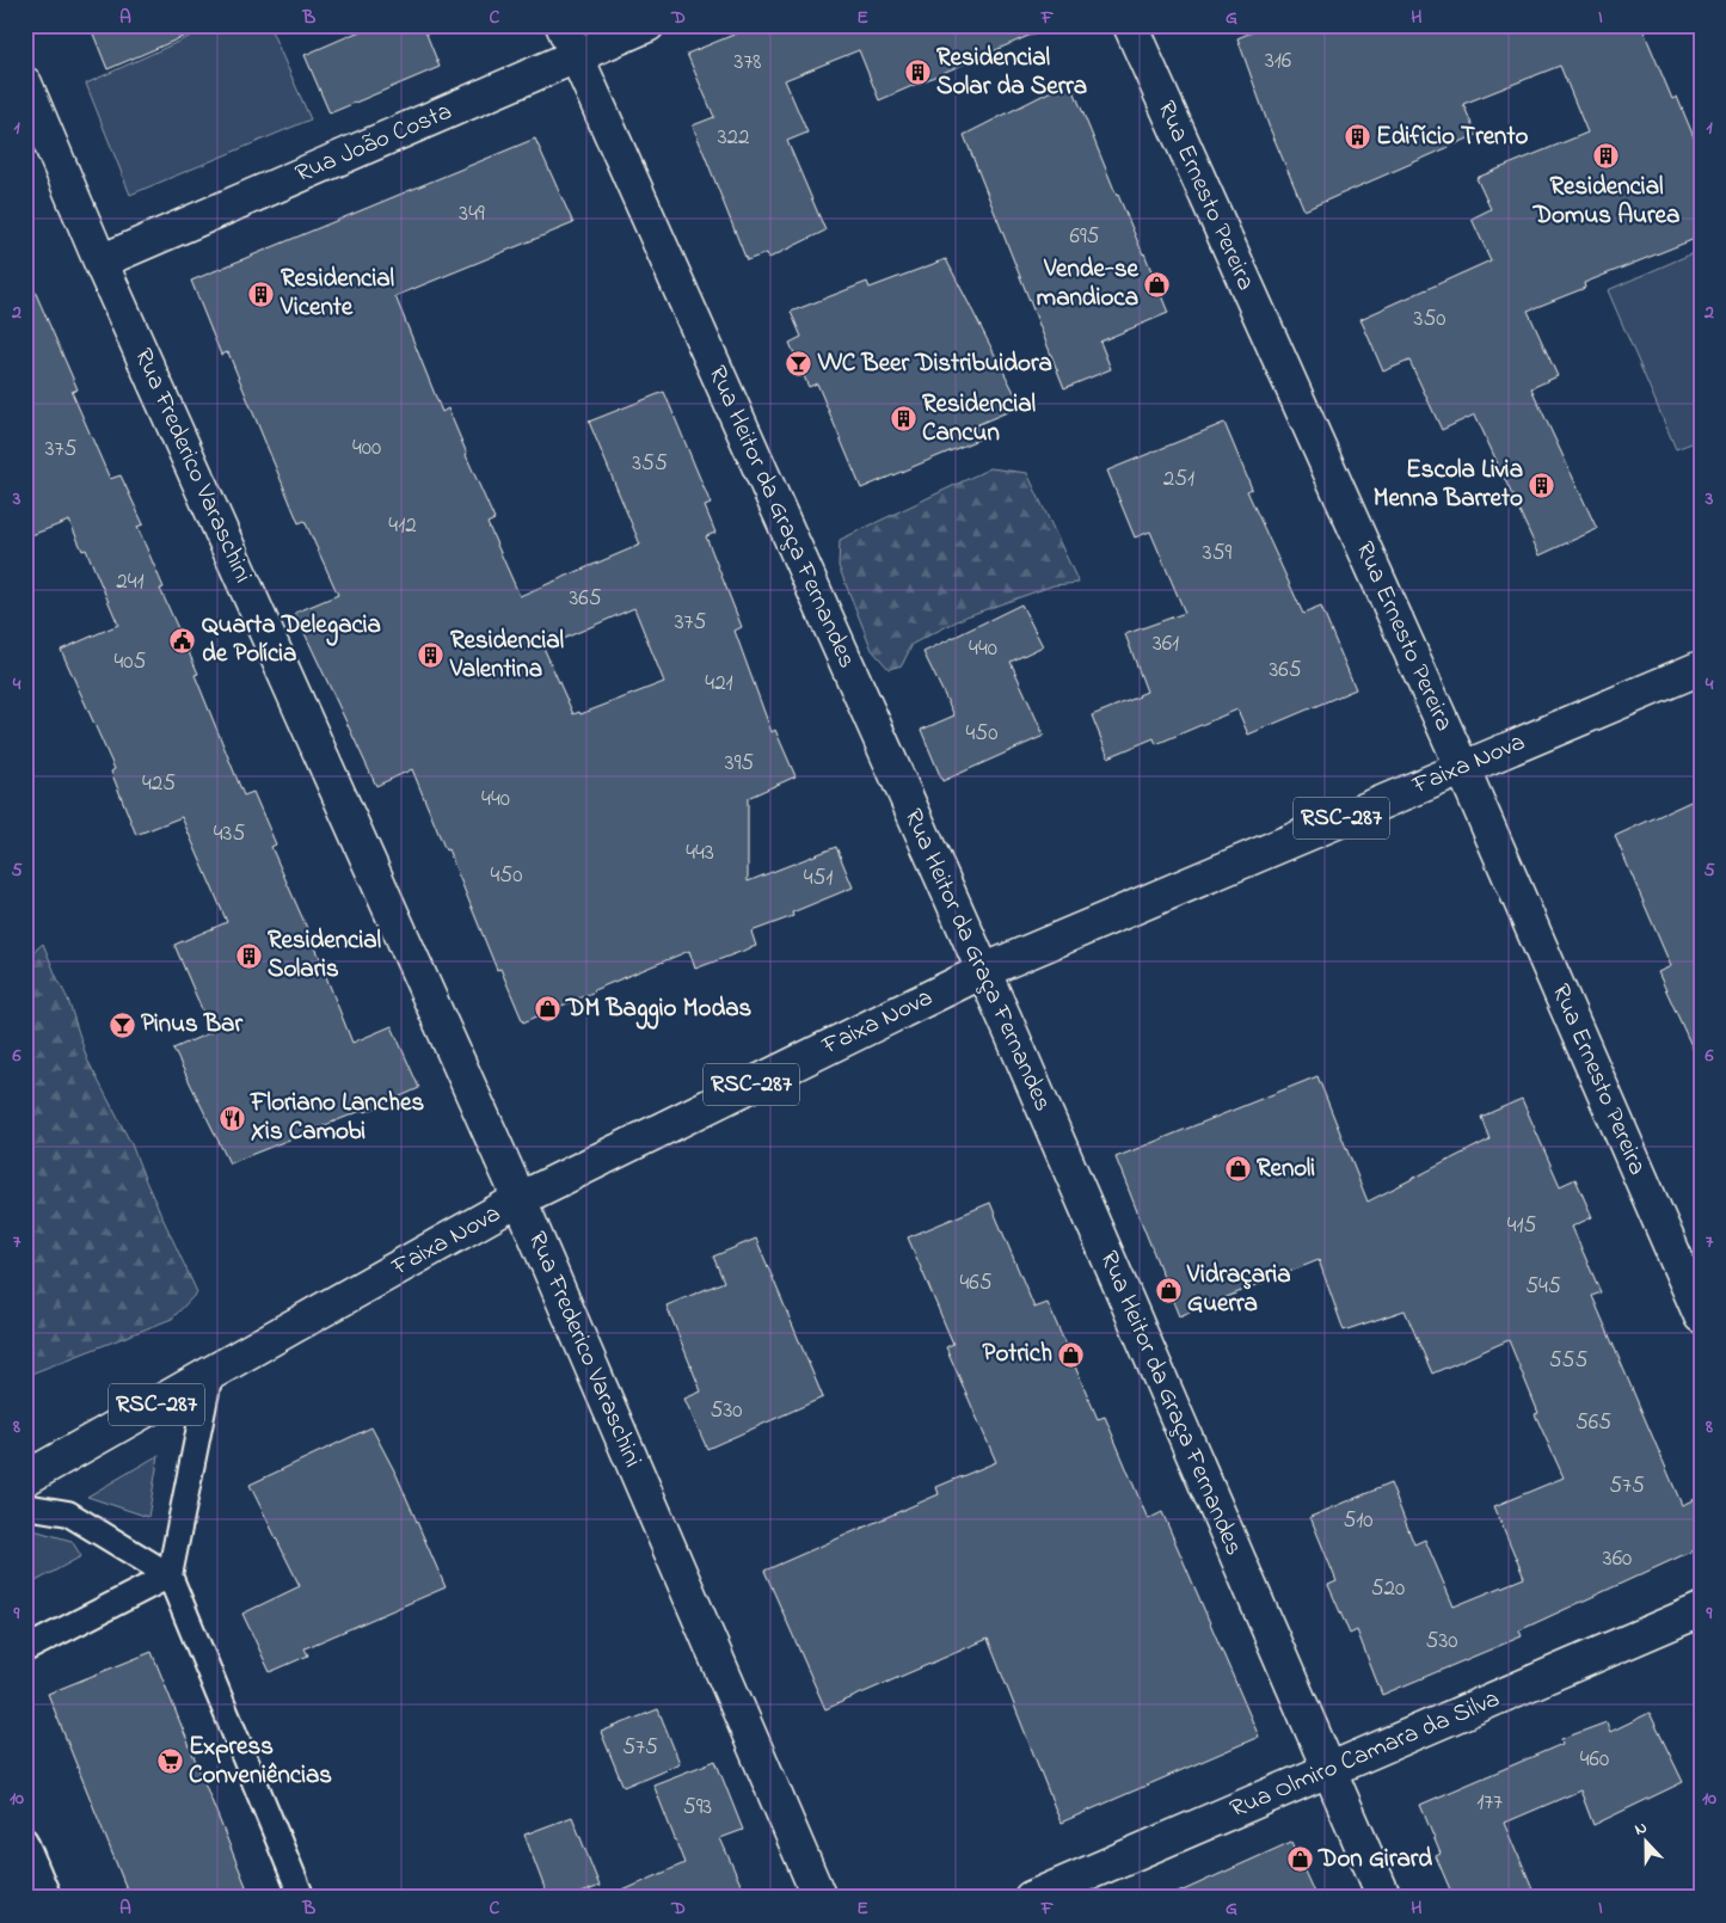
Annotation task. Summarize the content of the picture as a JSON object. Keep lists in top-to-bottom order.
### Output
{
  "streets": {
    "main road": [
      "Rua João Costa",
      "Rua Ernesto Pereira",
      "Rua Frederico Varaschini",
      "Rua Heitor da Graça Fernandes",
      "Faixa Nova",
      "RSC-287",
      "Rua Olmiro Camara da Silva"
    ]
  },
  "crossings": [
    ["Rua João Costa", "Rua Frederico Varaschini"],
    ["Rua João Costa", "Rua Heitor da Graça Fernandes"],
    ["Rua Ernesto Pereira", "Faixa Nova"],
    ["Rua Frederico Varaschini", "Faixa Nova"],
    ["Rua Heitor da Graça Fernandes", "Faixa Nova"],
    ["Rua Heitor da Graça Fernandes", "Rua Olmiro Camara da Silva"]
  ],
  "places": {
    "building": [
      "Residencial Solar da Serra",
      "Edifício Trento",
      "Residencial Domus Aurea",
      "Residencial Vicente",
      "Residencial Cancun",
      "Escola Livia Menna Barreto",
      "Residencial Valentina",
      "Residencial Solaris"
    ],
    "shop": [
      "Vende-se mandioca",
      "DM Baggio Modas",
      "Renoli",
      "Vidraçaria Guerra",
      "Potrich",
      "Don Girard"
    ],
    "bar": ["VVC Beer Distribuidora", "Pinus Bar"],
    "public building": ["Quarta Delegacia de Polícia"],
    "restaurant": ["Floriano Lanches Xis Camobi"],
    "supermarket": ["Express Conveniências"]
  },
  "house_numbers": [
    "316",
    "378",
    "322",
    "349",
    "695",
    "350",
    "400",
    "375",
    "355",
    "251",
    "412",
    "359",
    "241",
    "365",
    "375",
    "361",
    "440",
    "405",
    "365",
    "421",
    "450",
    "395",
    "425",
    "440",
    "435",
    "443",
    "450",
    "451",
    "415",
    "465",
    "545",
    "555",
    "530",
    "565",
    "575",
    "510",
    "360",
    "520",
    "530",
    "575",
    "460",
    "177",
    "593"
  ],
  "north": "top",
  "grid": {
    "columns": [
      "A",
      "B",
      "C",
      "D",
      "E",
      "F",
      "G",
      "H",
      "I"
    ],
    "rows": [
      "1",
      "2",
      "3",
      "4",
      "5",
      "6",
      "7",
      "8",
      "9",
      "10"
    ]
  }
}
